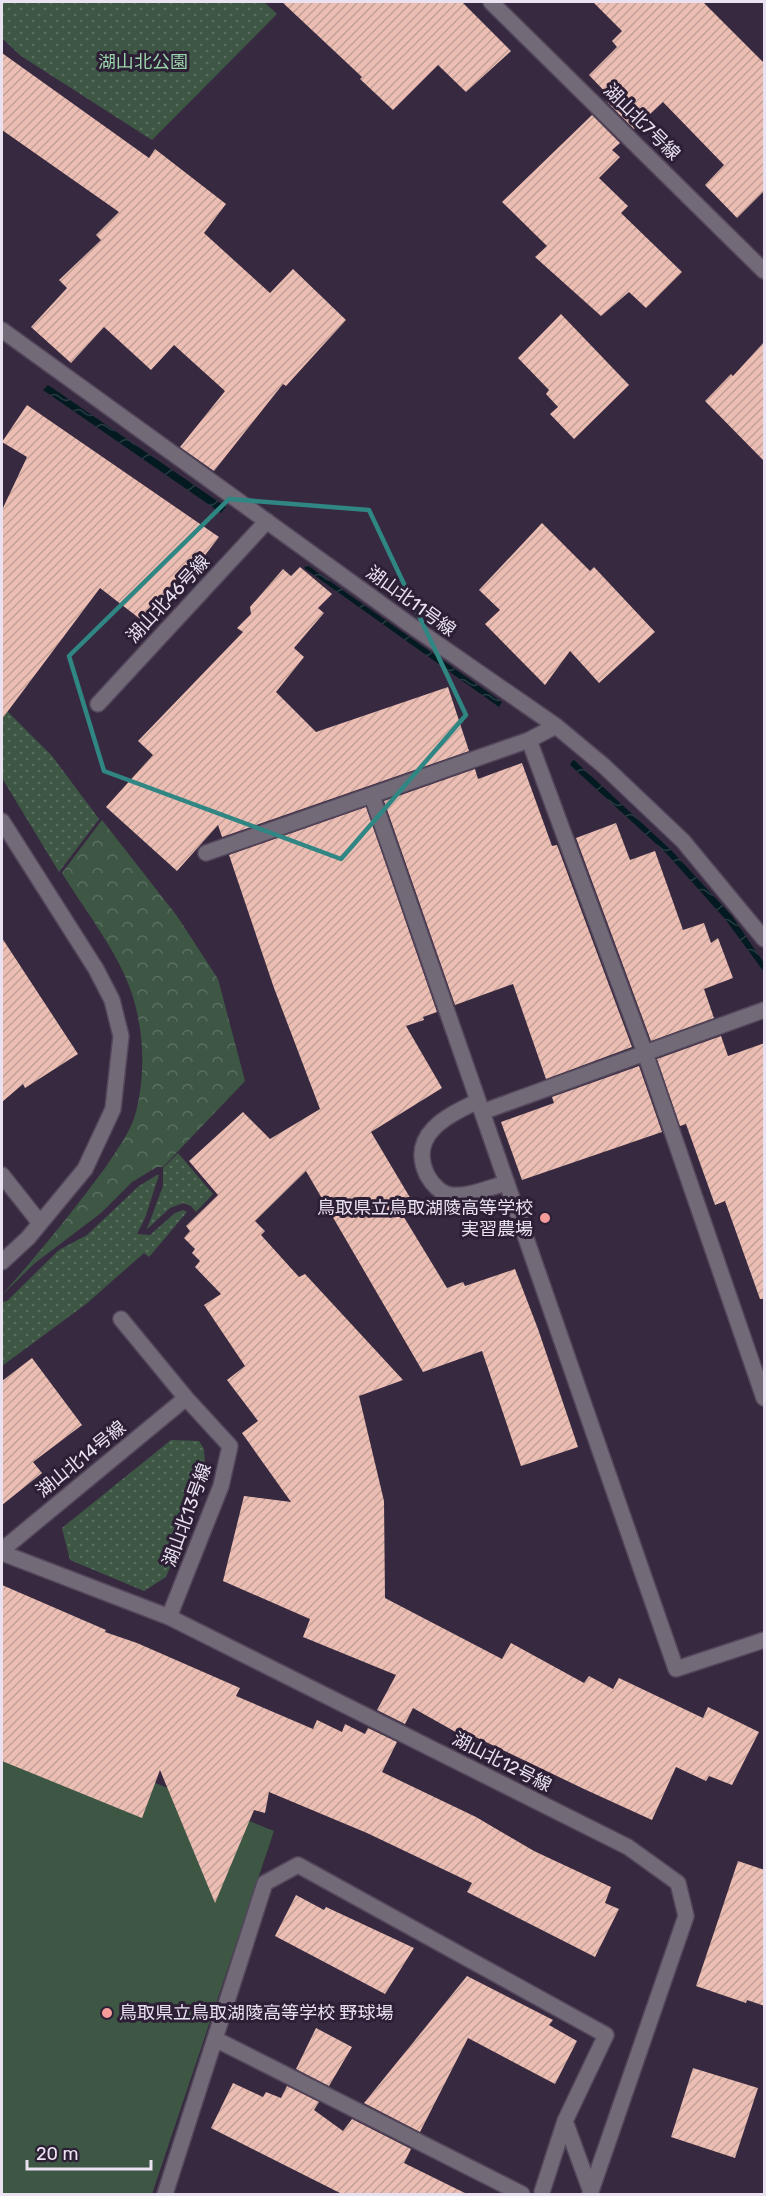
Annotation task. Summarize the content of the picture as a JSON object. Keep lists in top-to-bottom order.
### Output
{
  "streets": {
    "street": [
      "湖山北7号線",
      "湖山北46号線",
      "湖山北11号線",
      "湖山北14号線",
      "湖山北13号線",
      "湖山北12号線"
    ]
  },
  "crossings": [
    ["湖山北46号線", "湖山北11号線"],
    ["湖山北14号線", "湖山北13号線"],
    ["湖山北14号線", "湖山北12号線"],
    ["湖山北13号線", "湖山北12号線"]
  ],
  "parks": ["湖山北公園"],
  "places": ["鳥取県立鳥取湖陵高等学校 実習農場", "鳥取県立鳥取湖陵高等学校 野球場"],
  "scale_bar": "20 m"
}
